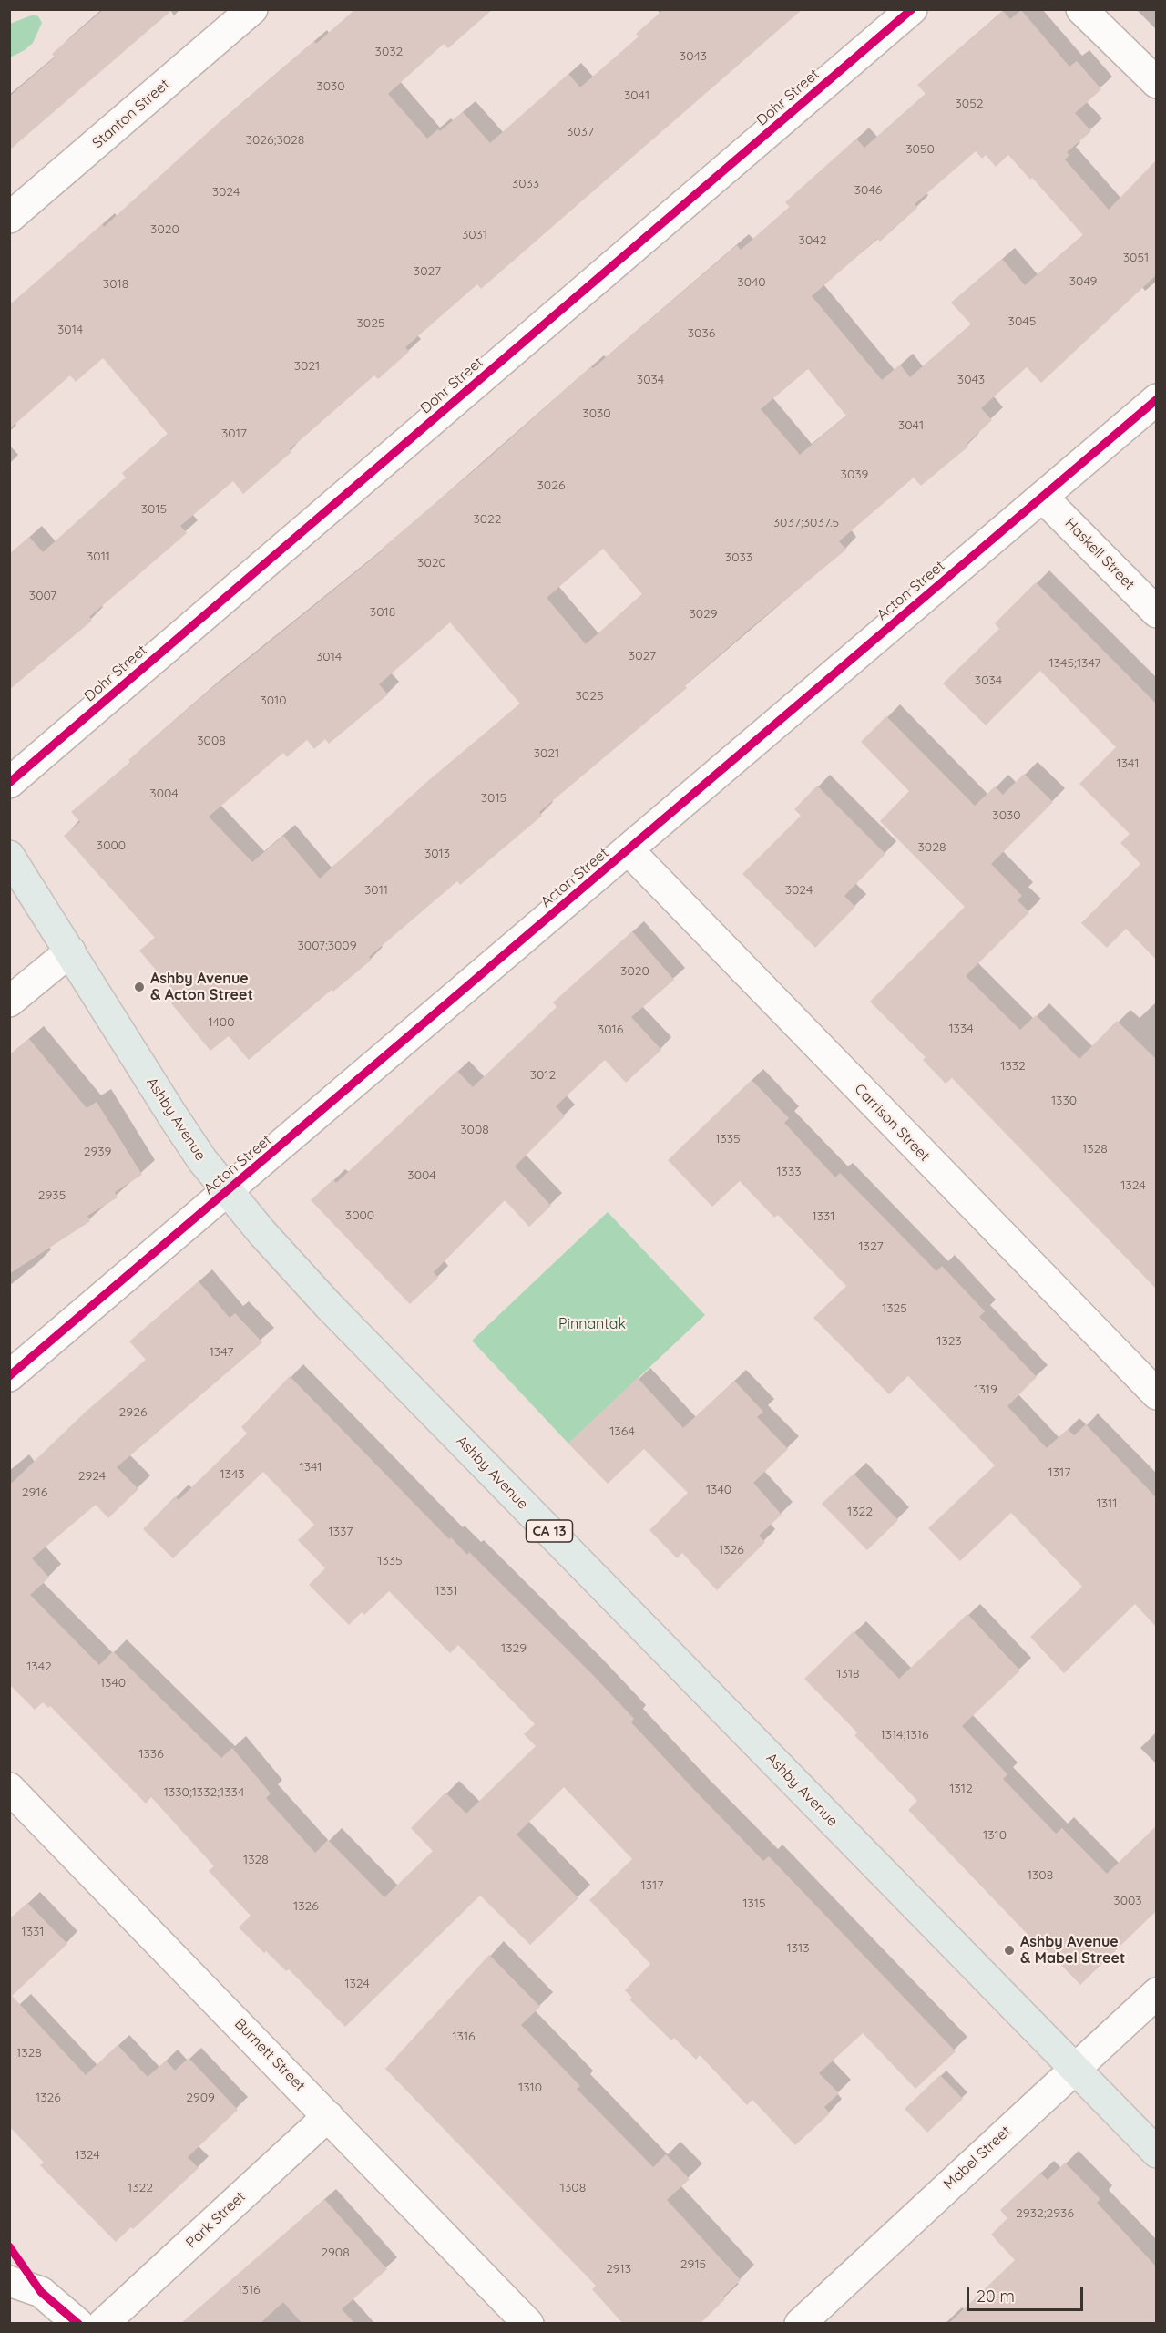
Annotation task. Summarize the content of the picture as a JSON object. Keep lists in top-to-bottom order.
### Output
{
  "streets": {
    "main road": ["Ashby Avenue", "CA 13"],
    "street": [
      "Dohr Street",
      "Stanton Street",
      "Haskell Street",
      "Acton Street",
      "Carrison Street",
      "Burnett Street",
      "Mabel Street",
      "Park Street"
    ]
  },
  "crossings": [
    ["Haskell Street", "Acton Street"],
    ["Acton Street", "Ashby Avenue"],
    ["Acton Street", "Carrison Street"],
    ["Ashby Avenue", "Mabel Street"],
    ["Burnett Street", "Park Street"]
  ],
  "parks": ["Pinnantak"],
  "places": ["Ashby Avenue & Acton Street", "Ashby Avenue & Mabel Street"],
  "house_numbers": [
    "3032",
    "3043",
    "3030",
    "3041",
    "3052",
    "3037",
    "3026;3028",
    "3050",
    "3033",
    "3046",
    "3024",
    "3020",
    "3031",
    "3042",
    "3051",
    "3027",
    "3049",
    "3040",
    "3018",
    "3045",
    "3025",
    "3014",
    "3036",
    "3021",
    "3034",
    "3043",
    "3030",
    "3041",
    "3017",
    "3039",
    "3026",
    "3015",
    "3022",
    "3037;3037.5",
    "3011",
    "3033",
    "3020",
    "3007",
    "3018",
    "3029",
    "3027",
    "3014",
    "1345;1347",
    "3034",
    "3025",
    "3010",
    "3008",
    "3021",
    "1341",
    "3004",
    "3015",
    "3030",
    "3000",
    "3028",
    "3013",
    "3011",
    "3024",
    "3007;3009",
    "3020",
    "1400",
    "1334",
    "3016",
    "1332",
    "3012",
    "1330",
    "3008",
    "1335",
    "1328",
    "2939",
    "1333",
    "3004",
    "1324",
    "2935",
    "3000",
    "1331",
    "1327",
    "1325",
    "1323",
    "1347",
    "1319",
    "2926",
    "1364",
    "1341",
    "1317",
    "1343",
    "2924",
    "1340",
    "2916",
    "1311",
    "1322",
    "1337",
    "1326",
    "1335",
    "1331",
    "1329",
    "1342",
    "1318",
    "1340",
    "1314;1316",
    "1336",
    "1312",
    "1330;1332;1334",
    "1310",
    "1328",
    "1308",
    "1317",
    "3003",
    "1315",
    "1326",
    "1331",
    "1313",
    "1324",
    "1316",
    "1328",
    "1310",
    "1326",
    "2909",
    "1324",
    "1322",
    "1308",
    "2932;2936",
    "2908",
    "2915",
    "2913",
    "1316"
  ],
  "scale_bar": "20 m"
}
